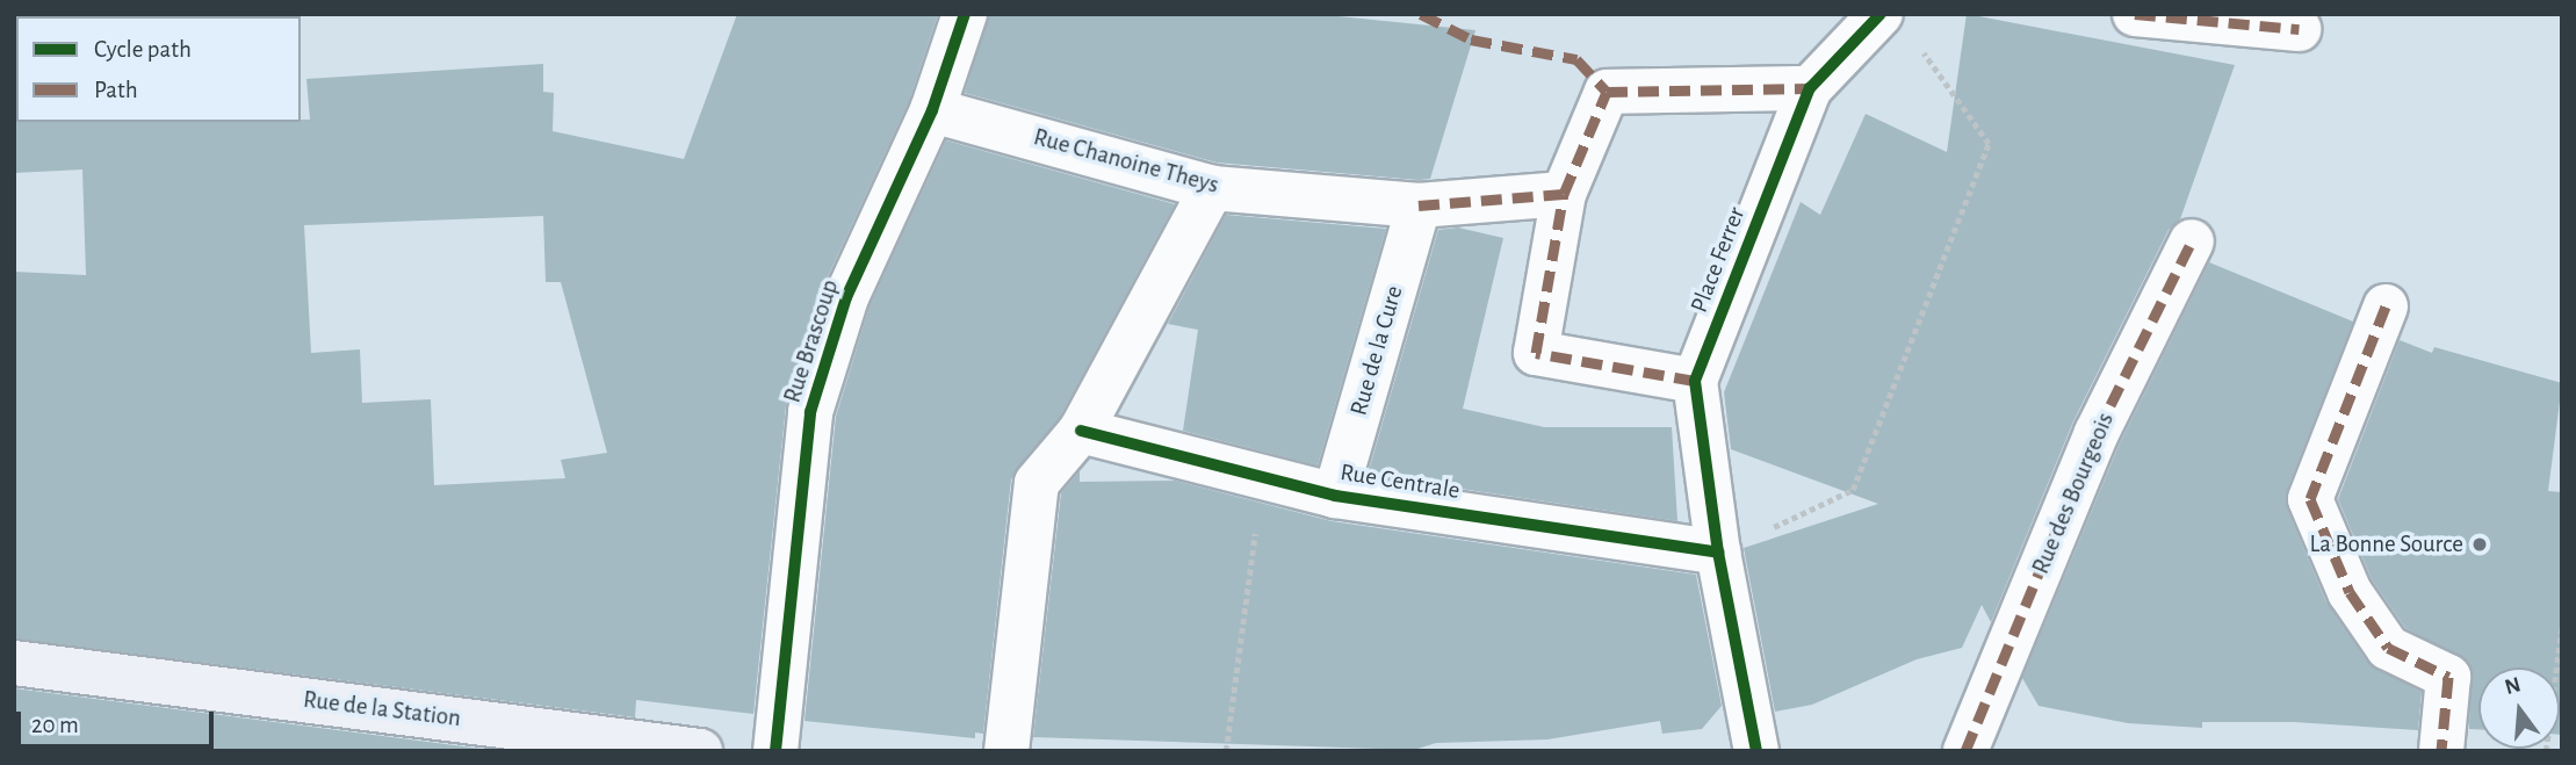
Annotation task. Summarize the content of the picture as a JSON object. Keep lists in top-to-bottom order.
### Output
{
  "streets": {
    "main road": ["Rue de la Station"],
    "street": [
      "Rue Chanoine Theys",
      "Place Ferrer",
      "Rue Brascoup",
      "Rue de la Cure",
      "Rue Centrale",
      "Rue des Bourgeois"
    ]
  },
  "crossings": [
    ["Rue Chanoine Theys", "Rue Brascoup"],
    ["Rue Chanoine Theys", "Rue de la Cure"],
    ["Place Ferrer", "Rue Centrale"],
    ["Rue de la Cure", "Rue Centrale"]
  ],
  "places": ["La Bonne Source"],
  "legend": ["Cycle path", "Path"],
  "scale_bar": "20 m",
  "north": "top"
}
